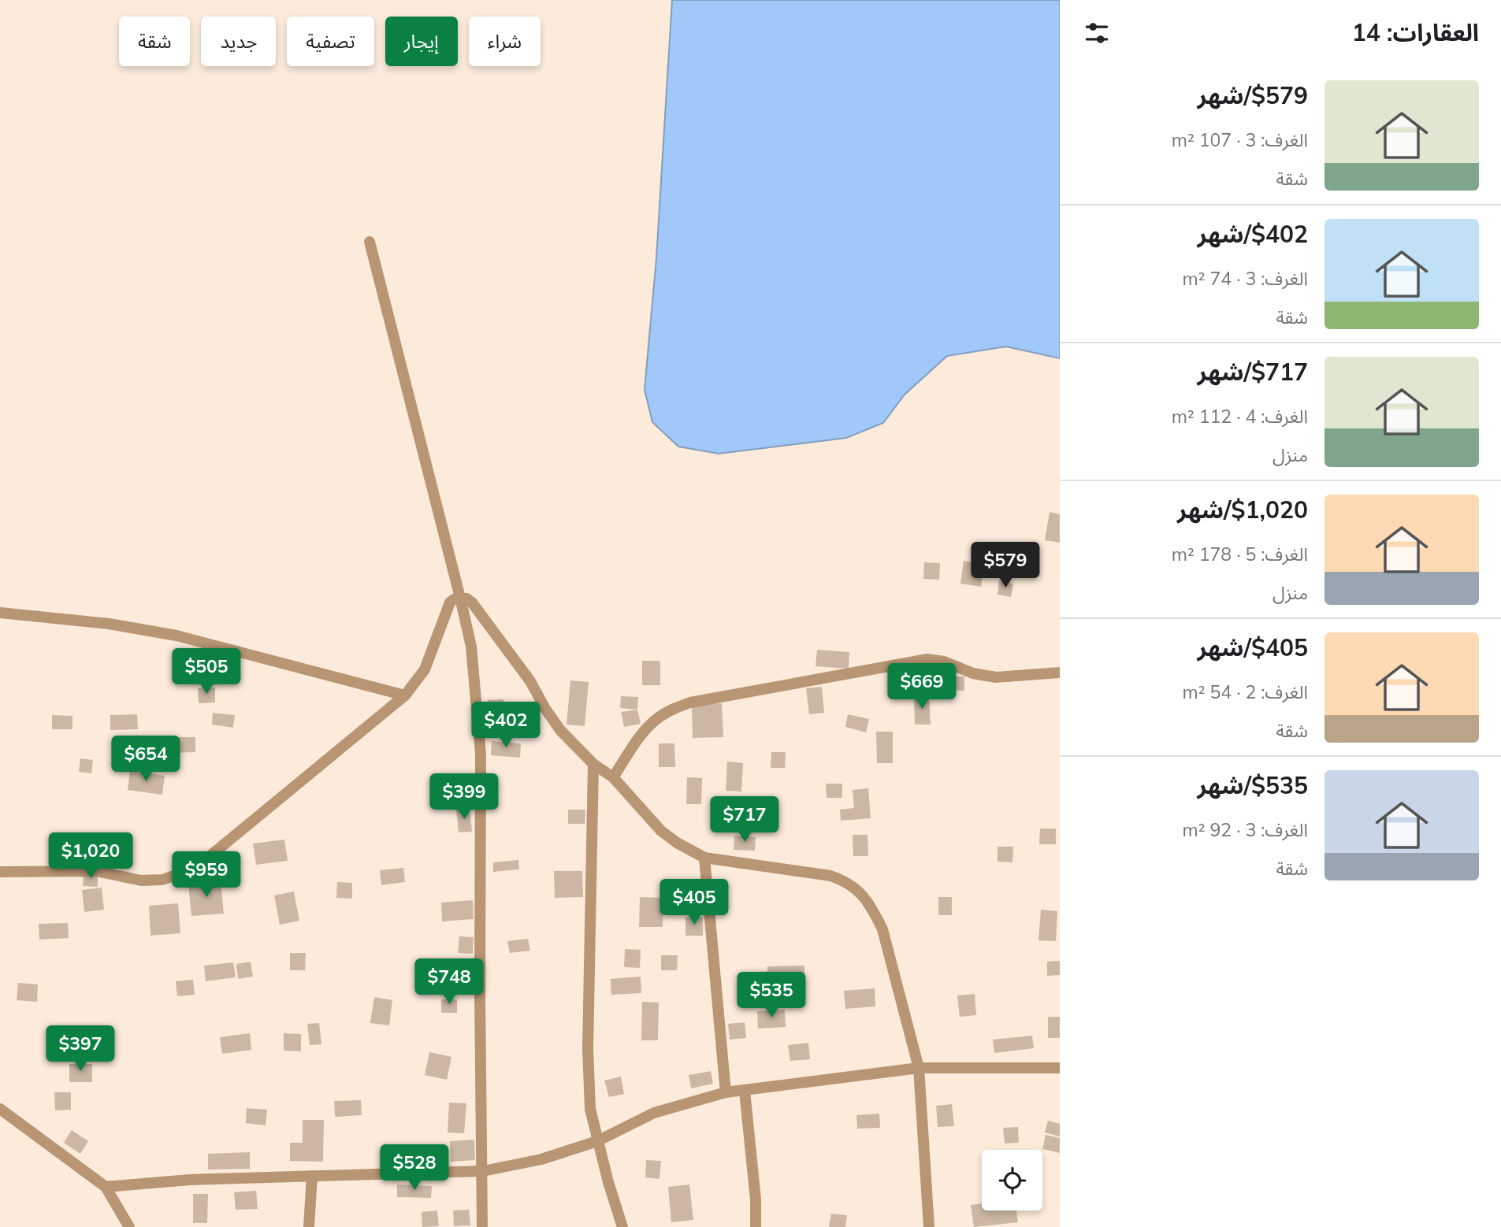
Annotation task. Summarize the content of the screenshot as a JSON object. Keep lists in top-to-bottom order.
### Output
{
  "page": {
    "heading": "العقارات: 14",
    "chip": [
      "شراء",
      "إيجار",
      "تصفية",
      "جديد",
      "شقة"
    ],
    "list": [
      {
        "name": "$579/شهر",
        "note": "الغرف: 3 · 107 m² · شقة"
      },
      {
        "name": "$402/شهر",
        "note": "الغرف: 3 · 74 m² · شقة"
      },
      {
        "name": "$717/شهر",
        "note": "الغرف: 4 · 112 m² · منزل"
      },
      {
        "name": "$1,020/شهر",
        "note": "الغرف: 5 · 178 m² · منزل"
      },
      {
        "name": "$405/شهر",
        "note": "الغرف: 2 · 54 m² · شقة"
      },
      {
        "name": "$535/شهر",
        "note": "الغرف: 3 · 92 m² · شقة"
      }
    ],
    "price": [
      "$579",
      "$505",
      "$669",
      "$402",
      "$654",
      "$399",
      "$717",
      "$1,020",
      "$959",
      "$405",
      "$748",
      "$535",
      "$397",
      "$528"
    ]
  }
}
